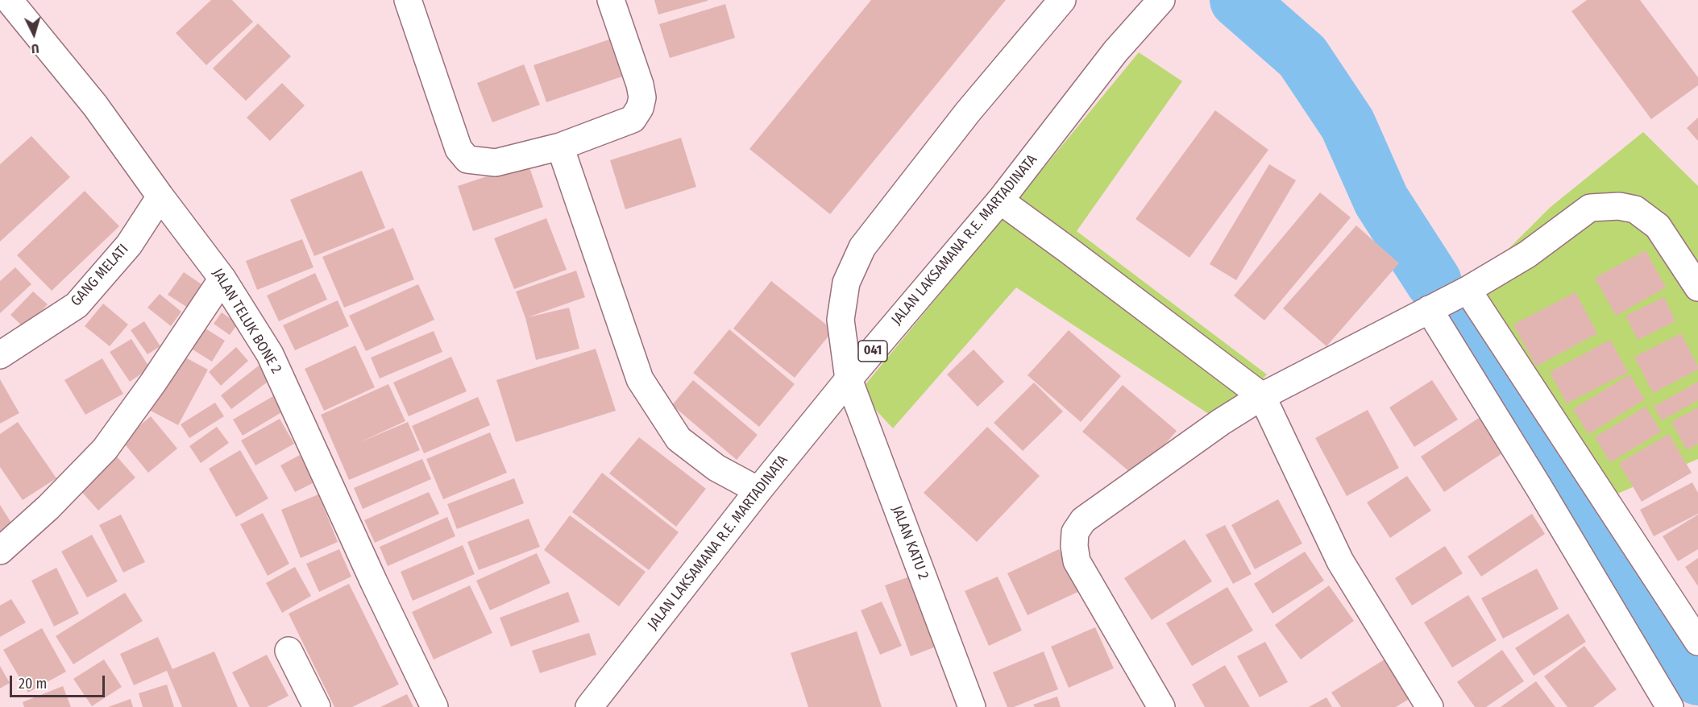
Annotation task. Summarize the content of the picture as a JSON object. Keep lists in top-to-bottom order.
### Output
{
  "streets": {
    "street": [
      "JALAN LAKSAMANA R.E. MARTADINATA",
      "GANG MELATI",
      "JALAN TELUK BONE 2",
      "041",
      "JALAN KATU 2"
    ]
  },
  "crossings": [
    ["JALAN LAKSAMANA R.E. MARTADINATA", "JALAN KATU 2"],
    ["GANG MELATI", "JALAN TELUK BONE 2"]
  ],
  "scale_bar": "20 m",
  "north": "bottom"
}
